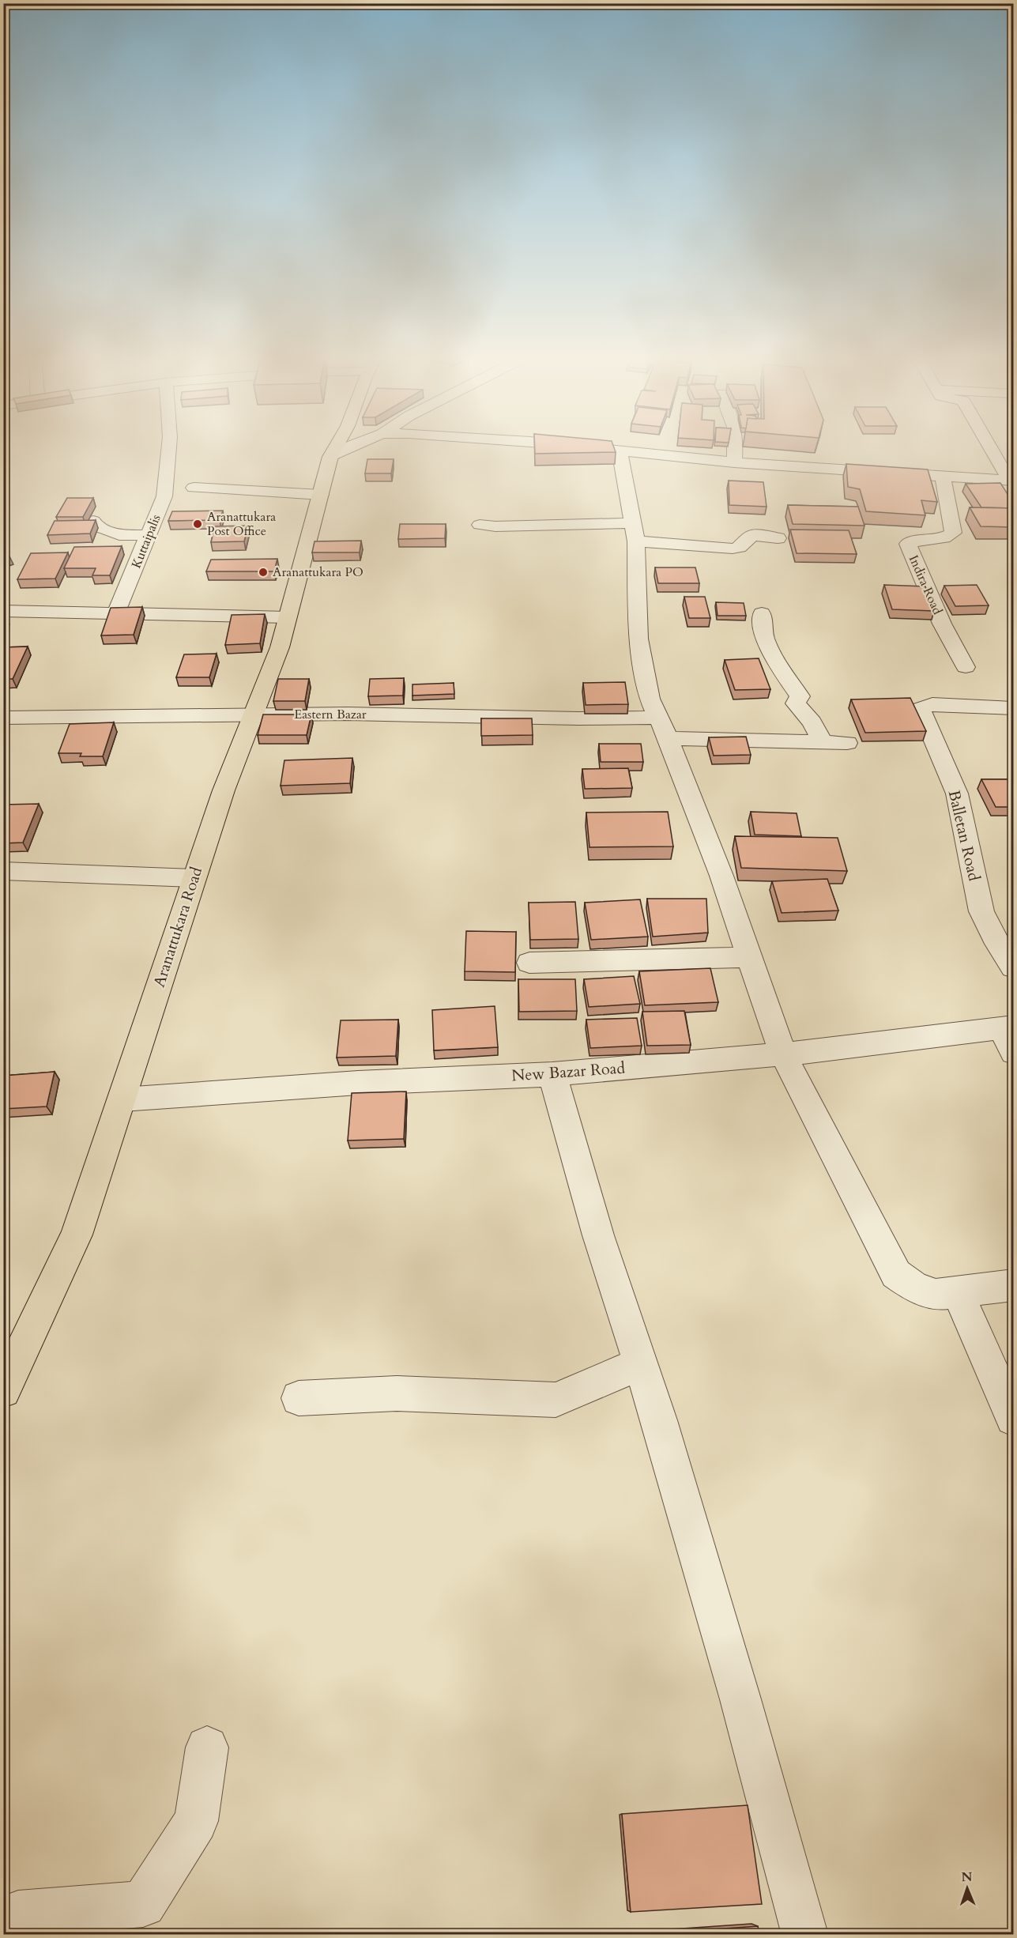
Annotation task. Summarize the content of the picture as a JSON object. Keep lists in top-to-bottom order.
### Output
{
  "streets": {
    "main road": ["Aranattukara Road"],
    "street": [
      "Kuttaipalis",
      "Indira Road",
      "Eastern Bazar",
      "Balletan Road",
      "New Bazar Road"
    ]
  },
  "crossings": [
    ["Eastern Bazar", "Aranattukara Road"],
    ["Aranattukara Road", "New Bazar Road"]
  ],
  "places": ["Aranattukara Post Office", "Aranattukara PO"],
  "north": "top"
}
